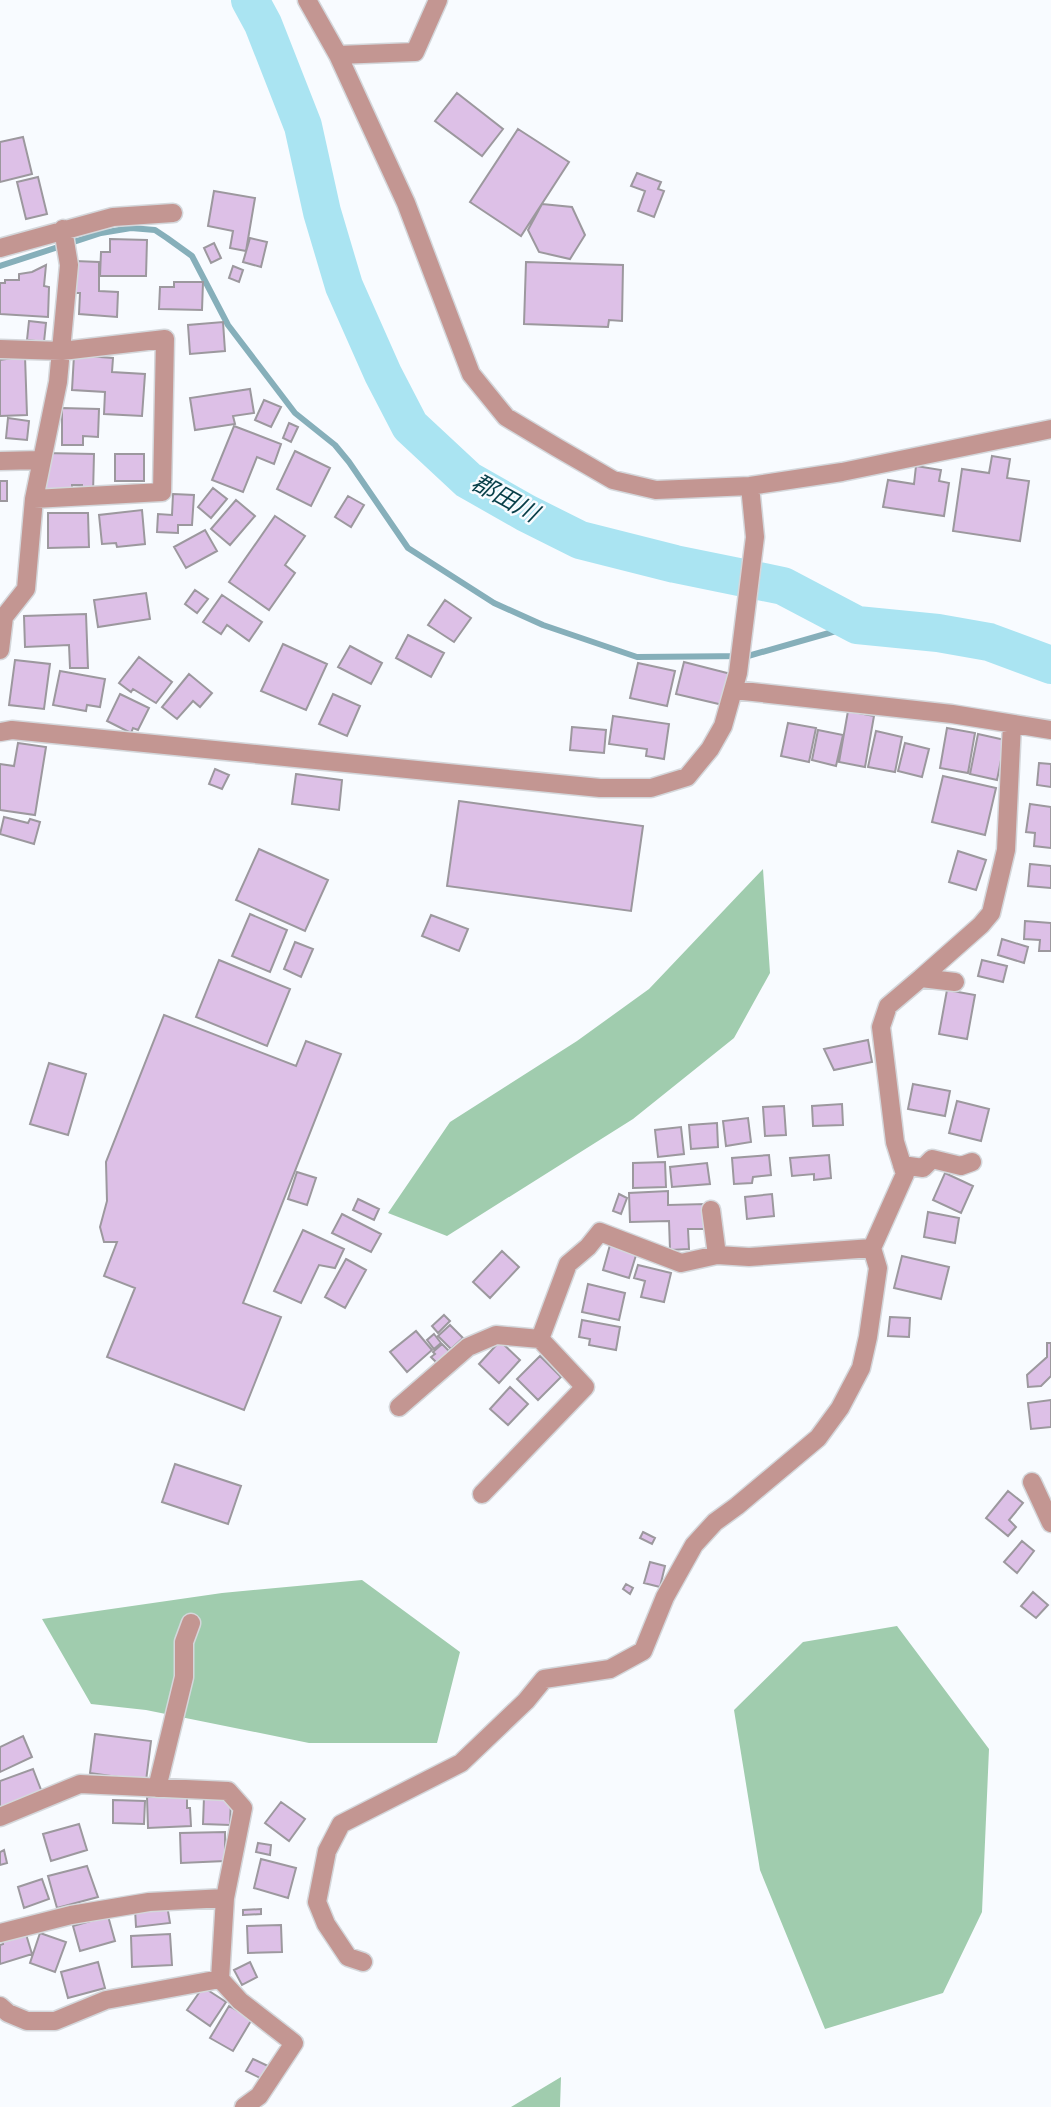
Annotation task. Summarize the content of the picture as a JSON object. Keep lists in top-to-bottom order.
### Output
{
  "water": ["郡田川"]
}
